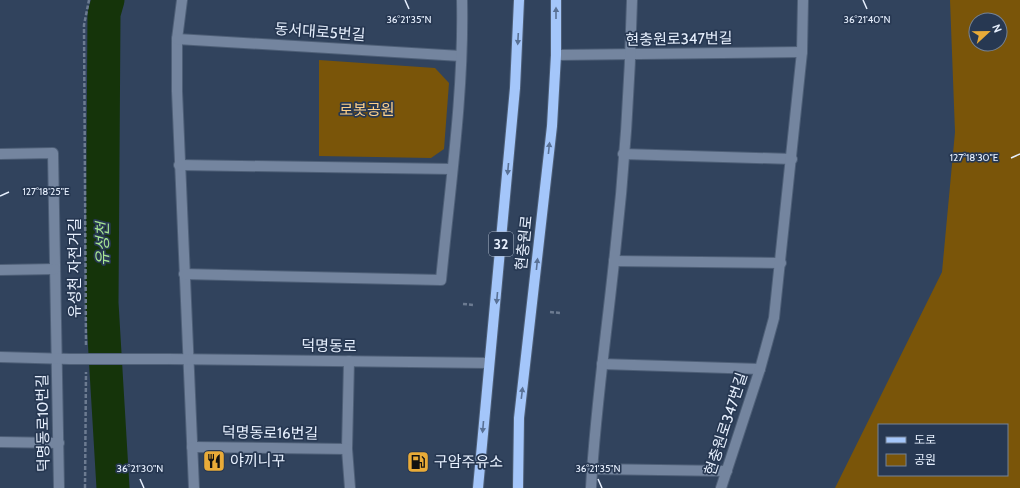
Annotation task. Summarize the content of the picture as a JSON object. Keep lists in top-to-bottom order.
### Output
{
  "streets": {
    "main road": ["현충원로", "32"],
    "street": [
      "동서대로5번길",
      "현충원로347번길",
      "덕명동로",
      "덕명동로10번길",
      "덕명동로16번길"
    ],
    "path": ["유성천 자전거길"]
  },
  "crossings": [
    ["현충원로347번길", "현충원로"],
    ["현충원로", "덕명동로"],
    ["덕명동로", "덕명동로10번길"]
  ],
  "water": ["유성천"],
  "parks": ["로봇공원"],
  "places": {
    "restaurant": ["야끼니꾸"],
    "fuel station": ["구암주유소"]
  },
  "legend": ["도로", "공원"],
  "north": "right",
  "coordinates": [
    "36°21'35\"N",
    "36°21'40\"N",
    "127°18'30\"E",
    "127°18'25\"E",
    "36°21'30\"N"
  ]
}
